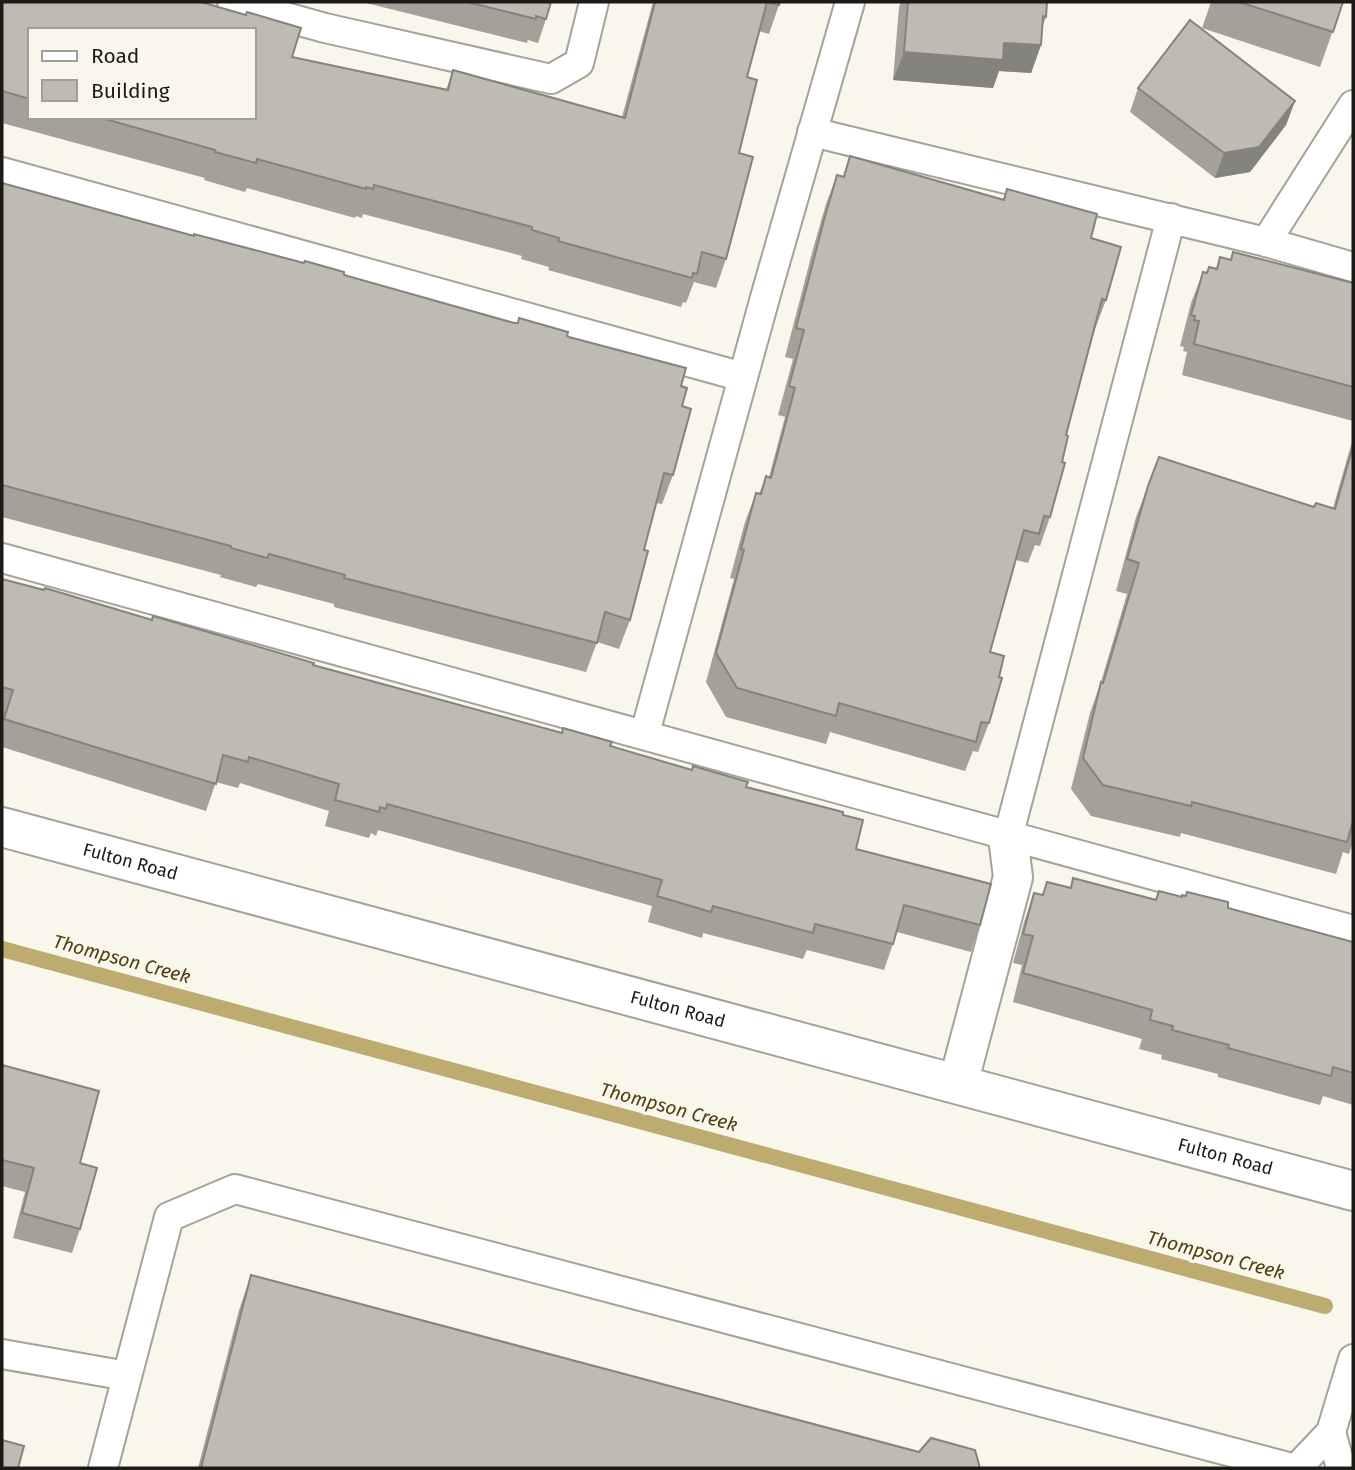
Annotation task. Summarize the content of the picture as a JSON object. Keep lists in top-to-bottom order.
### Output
{
  "streets": {
    "street": ["Fulton Road"]
  },
  "water": ["Thompson Creek"],
  "legend": ["Road", "Building"]
}
